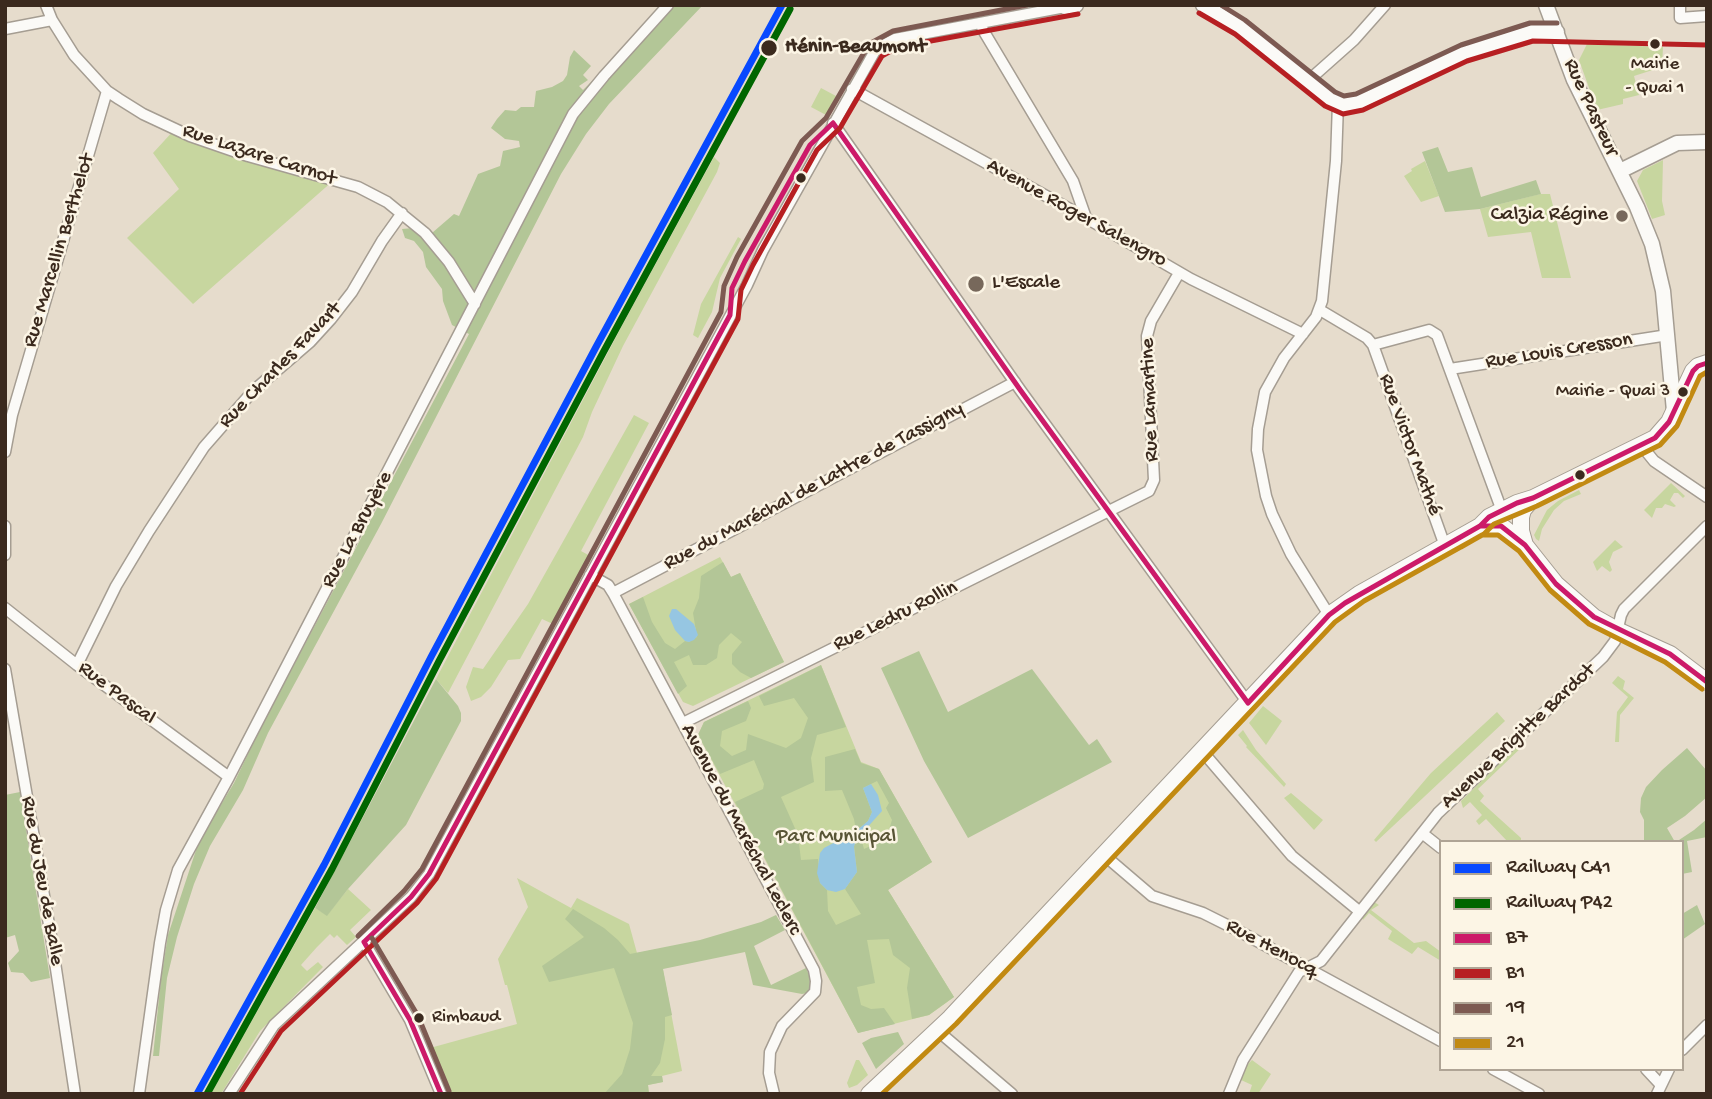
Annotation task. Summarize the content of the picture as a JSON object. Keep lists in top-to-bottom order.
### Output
{
  "streets": {
    "street": [
      "Rue Pasteur",
      "Rue Lazare Carnot",
      "Avenue Roger Salengro",
      "Rue Marcellin Berthelot",
      "Rue Louis Cresson",
      "Rue Charles Favart",
      "Rue Lamartine",
      "Rue Victor Mathé",
      "Rue du Maréchal de Lattre de Tassigny",
      "Rue La Bruyère",
      "Rue Ledru Rollin",
      "Rue Pascal",
      "Avenue Brigitte Bardot",
      "Avenue du Maréchal Leclerc",
      "Rue du Jeu de Balle",
      "Rue Henocq"
    ]
  },
  "crossings": [
    ["Rue Pasteur", "Rue Louis Cresson"],
    ["Rue Lazare Carnot", "Rue Marcellin Berthelot"],
    ["Rue Lazare Carnot", "Rue Charles Favart"],
    ["Rue Lazare Carnot", "Rue La Bruyère"],
    ["Avenue Roger Salengro", "Rue Lamartine"],
    ["Rue Charles Favart", "Rue Pascal"],
    ["Rue Lamartine", "Rue Ledru Rollin"],
    ["Rue du Maréchal de Lattre de Tassigny", "Avenue du Maréchal Leclerc"],
    ["Rue La Bruyère", "Rue Pascal"],
    ["Rue Ledru Rollin", "Avenue du Maréchal Leclerc"],
    ["Avenue Brigitte Bardot", "Rue Henocq"]
  ],
  "parks": ["Parc Municipal"],
  "places": [
    "Mairie - Quai 1",
    "Hénin-Beaumont",
    "Calzia Régine",
    "L'Escale",
    "Mairie - Quai 3",
    "Rimbaud"
  ],
  "lines": [
    "rail line C41",
    "transit line 19",
    "rail line P42",
    "transit line B1",
    "transit line B7",
    "transit line 21"
  ],
  "legend": [
    "Railway C41",
    "Railway P42",
    "B7",
    "B1",
    "19",
    "21"
  ]
}
